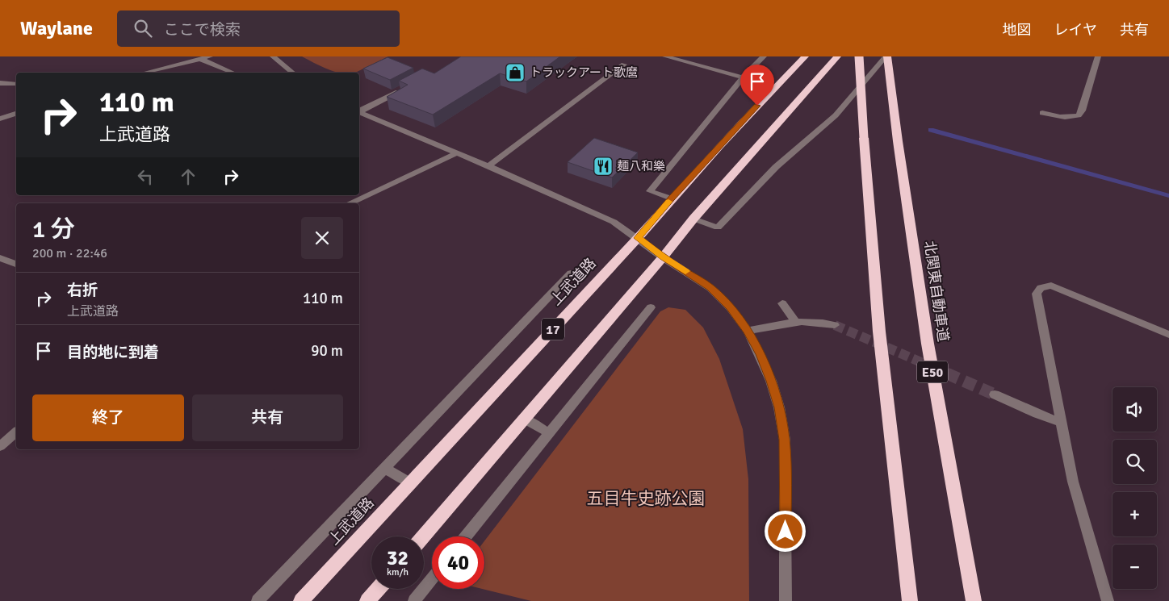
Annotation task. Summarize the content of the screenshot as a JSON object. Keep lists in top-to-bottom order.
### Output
{
  "streets": {
    "highway": [
      "上武道路",
      "北関東自動車道",
      "17",
      "E50"
    ]
  },
  "parks": ["五目牛史跡公園"],
  "places": {
    "shop": ["トラックアート歌麿"],
    "restaurant": ["麺八和樂"]
  },
  "page": {
    "header": "Waylane",
    "search": "ここで検索",
    "nav": ["地図", "レイヤ", "共有"],
    "turn": ["110 m", "上武道路"],
    "heading": ["1 分", "200 m · 22:46"],
    "list": [
      {
        "name": "右折",
        "note": "上武道路",
        "value": "110 m"
      },
      {
        "name": "目的地に到着",
        "value": "90 m"
      }
    ],
    "buttons": ["終了", "共有"],
    "map_buttons": ["+", "−"],
    "speed": "32 km/h",
    "limit": "40"
  }
}
